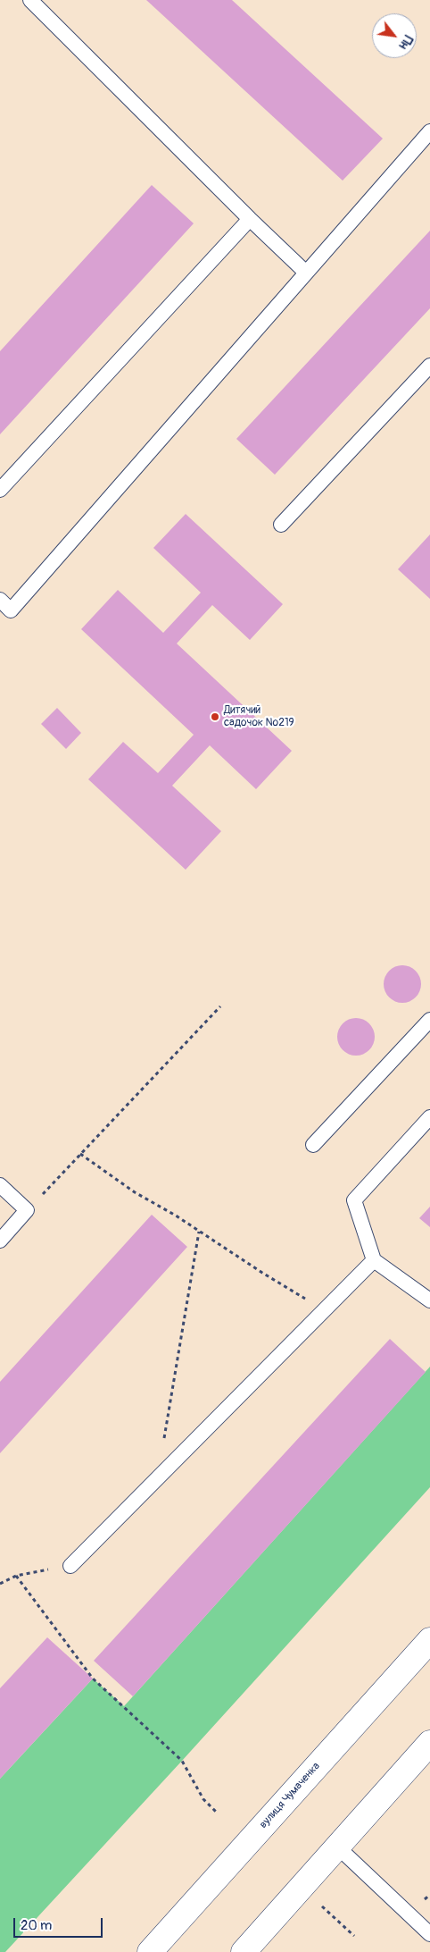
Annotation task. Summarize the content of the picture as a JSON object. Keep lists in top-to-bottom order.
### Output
{
  "streets": {
    "street": ["вулиця Чумаченка"]
  },
  "places": ["Дитячий садочок №219"],
  "scale_bar": "20 m",
  "north": "bottom right"
}
